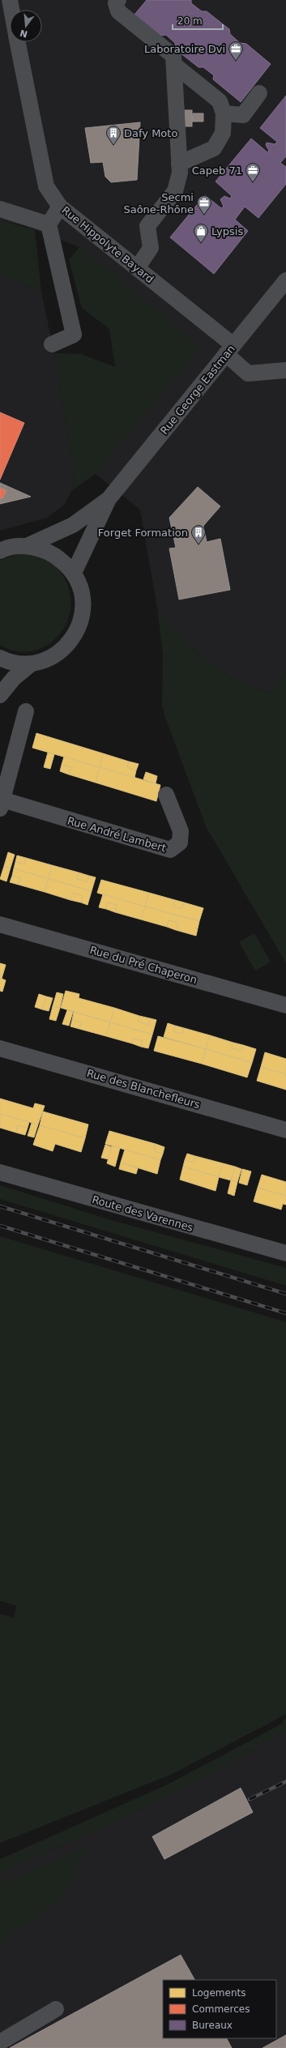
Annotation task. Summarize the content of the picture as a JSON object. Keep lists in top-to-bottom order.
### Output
{
  "streets": {
    "street": [
      "Rue Hippolyte Bayard",
      "Rue George Eastman",
      "Rue André Lambert",
      "Rue du Pré Chaperon",
      "Rue des Blanchefleurs",
      "Route des Varennes"
    ]
  },
  "crossings": [
    ["Rue Hippolyte Bayard", "Rue George Eastman"]
  ],
  "places": {
    "office": ["Laboratoire Dvi", "Capeb 71", "Secmi Saône-Rhône"],
    "building": ["Dafy Moto", "Forget Formation"],
    "shop": ["Lypsis"]
  },
  "legend": ["Logements", "Commerces", "Bureaux"],
  "scale_bar": "20 m",
  "north": "bottom"
}
